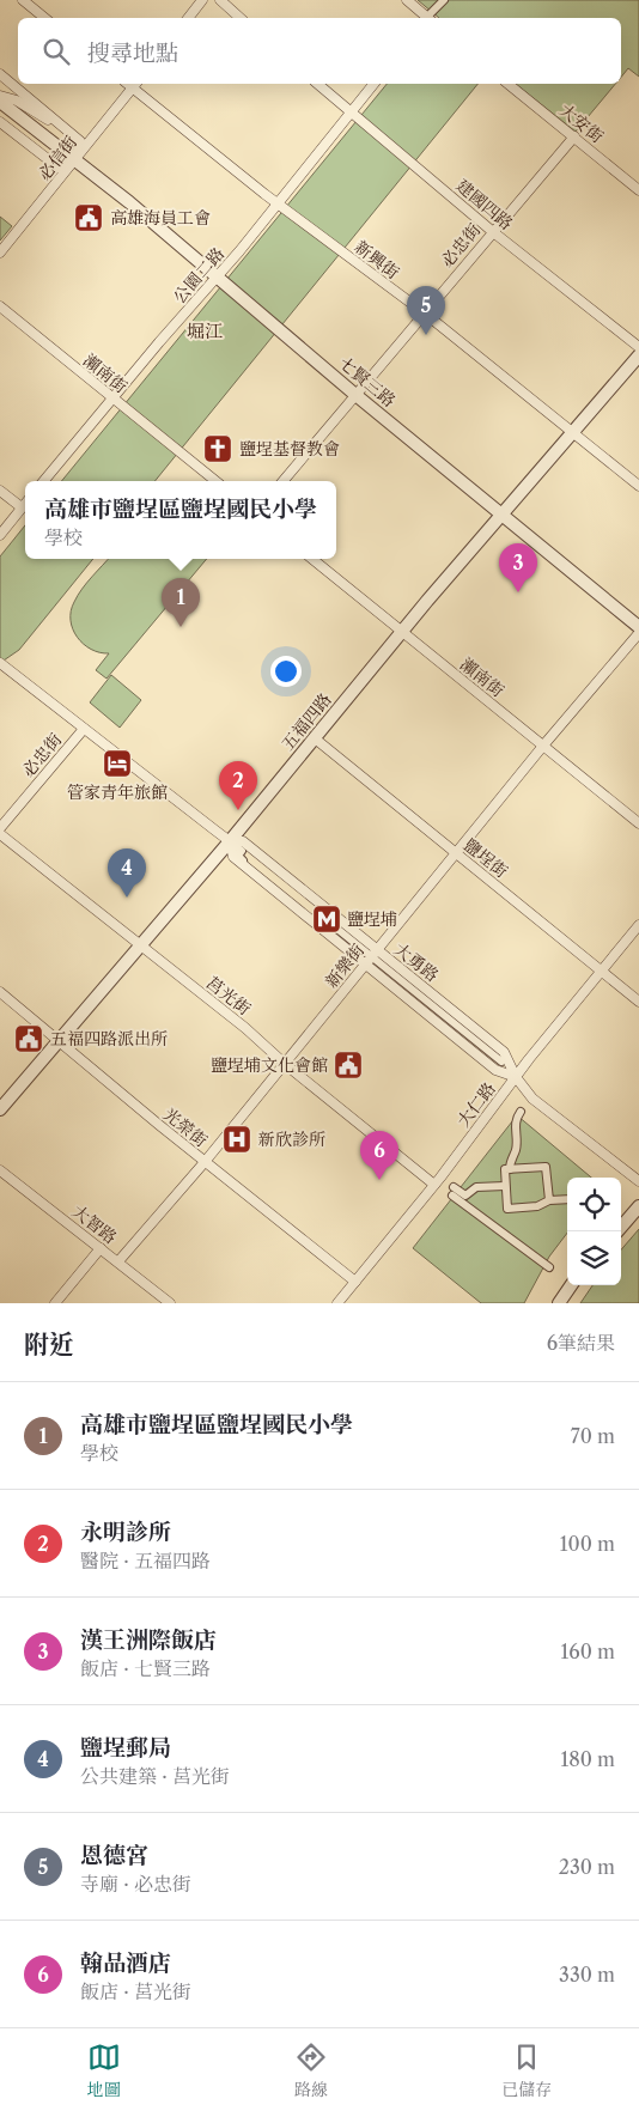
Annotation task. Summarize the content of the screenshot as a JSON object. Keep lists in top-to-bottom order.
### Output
{
  "streets": {
    "street": [
      "大安街",
      "必信街",
      "建國四路",
      "必忠街",
      "新興街",
      "公園二路",
      "瀨南街",
      "七賢三路",
      "五福四路",
      "鹽埕街",
      "大勇路",
      "新樂街",
      "莒光街",
      "大仁路",
      "光榮街",
      "大智路"
    ]
  },
  "crossings": [
    ["大安街", "必忠街"],
    ["必信街", "新興街"],
    ["必信街", "七賢三路"],
    ["建國四路", "必忠街"],
    ["建國四路", "公園二路"],
    ["必忠街", "新興街"],
    ["必忠街", "七賢三路"],
    ["必忠街", "大勇路"],
    ["新興街", "公園二路"],
    ["新興街", "五福四路"],
    ["公園二路", "瀨南街"],
    ["公園二路", "七賢三路"],
    ["瀨南街", "五福四路"],
    ["瀨南街", "新樂街"],
    ["七賢三路", "五福四路"],
    ["五福四路", "鹽埕街"],
    ["五福四路", "大勇路"],
    ["五福四路", "莒光街"],
    ["五福四路", "光榮街"],
    ["鹽埕街", "新樂街"],
    ["鹽埕街", "大仁路"],
    ["大勇路", "新樂街"],
    ["大勇路", "大仁路"],
    ["新樂街", "莒光街"],
    ["新樂街", "光榮街"],
    ["新樂街", "大智路"],
    ["莒光街", "大仁路"],
    ["大仁路", "光榮街"]
  ],
  "districts": ["堀江"],
  "places": {
    "public building": ["高雄海員工會", "五福四路派出所", "鹽埕埔文化會館"],
    "church": ["鹽埕基督教會"],
    "hotel": ["管家青年旅館"],
    "metro station": ["鹽埕埔"],
    "hospital": ["新欣診所"]
  },
  "page": {
    "search": "搜尋地點",
    "pins": [
      "5",
      "3",
      "1",
      "2",
      "4",
      "6"
    ],
    "popup": ["高雄市鹽埕區鹽埕國民小學", "學校"],
    "heading": ["附近", "6筆結果"],
    "list": [
      {
        "mark": "1",
        "name": "高雄市鹽埕區鹽埕國民小學",
        "note": "學校",
        "value": "70 m"
      },
      {
        "mark": "2",
        "name": "永明診所",
        "note": "醫院 · 五福四路",
        "value": "100 m"
      },
      {
        "mark": "3",
        "name": "漢王洲際飯店",
        "note": "飯店 · 七賢三路",
        "value": "160 m"
      },
      {
        "mark": "4",
        "name": "鹽埕郵局",
        "note": "公共建築 · 莒光街",
        "value": "180 m"
      },
      {
        "mark": "5",
        "name": "恩德宮",
        "note": "寺廟 · 必忠街",
        "value": "230 m"
      },
      {
        "mark": "6",
        "name": "翰品酒店",
        "note": "飯店 · 莒光街",
        "value": "330 m"
      }
    ],
    "nav": ["地圖", "路線", "已儲存"]
  }
}
